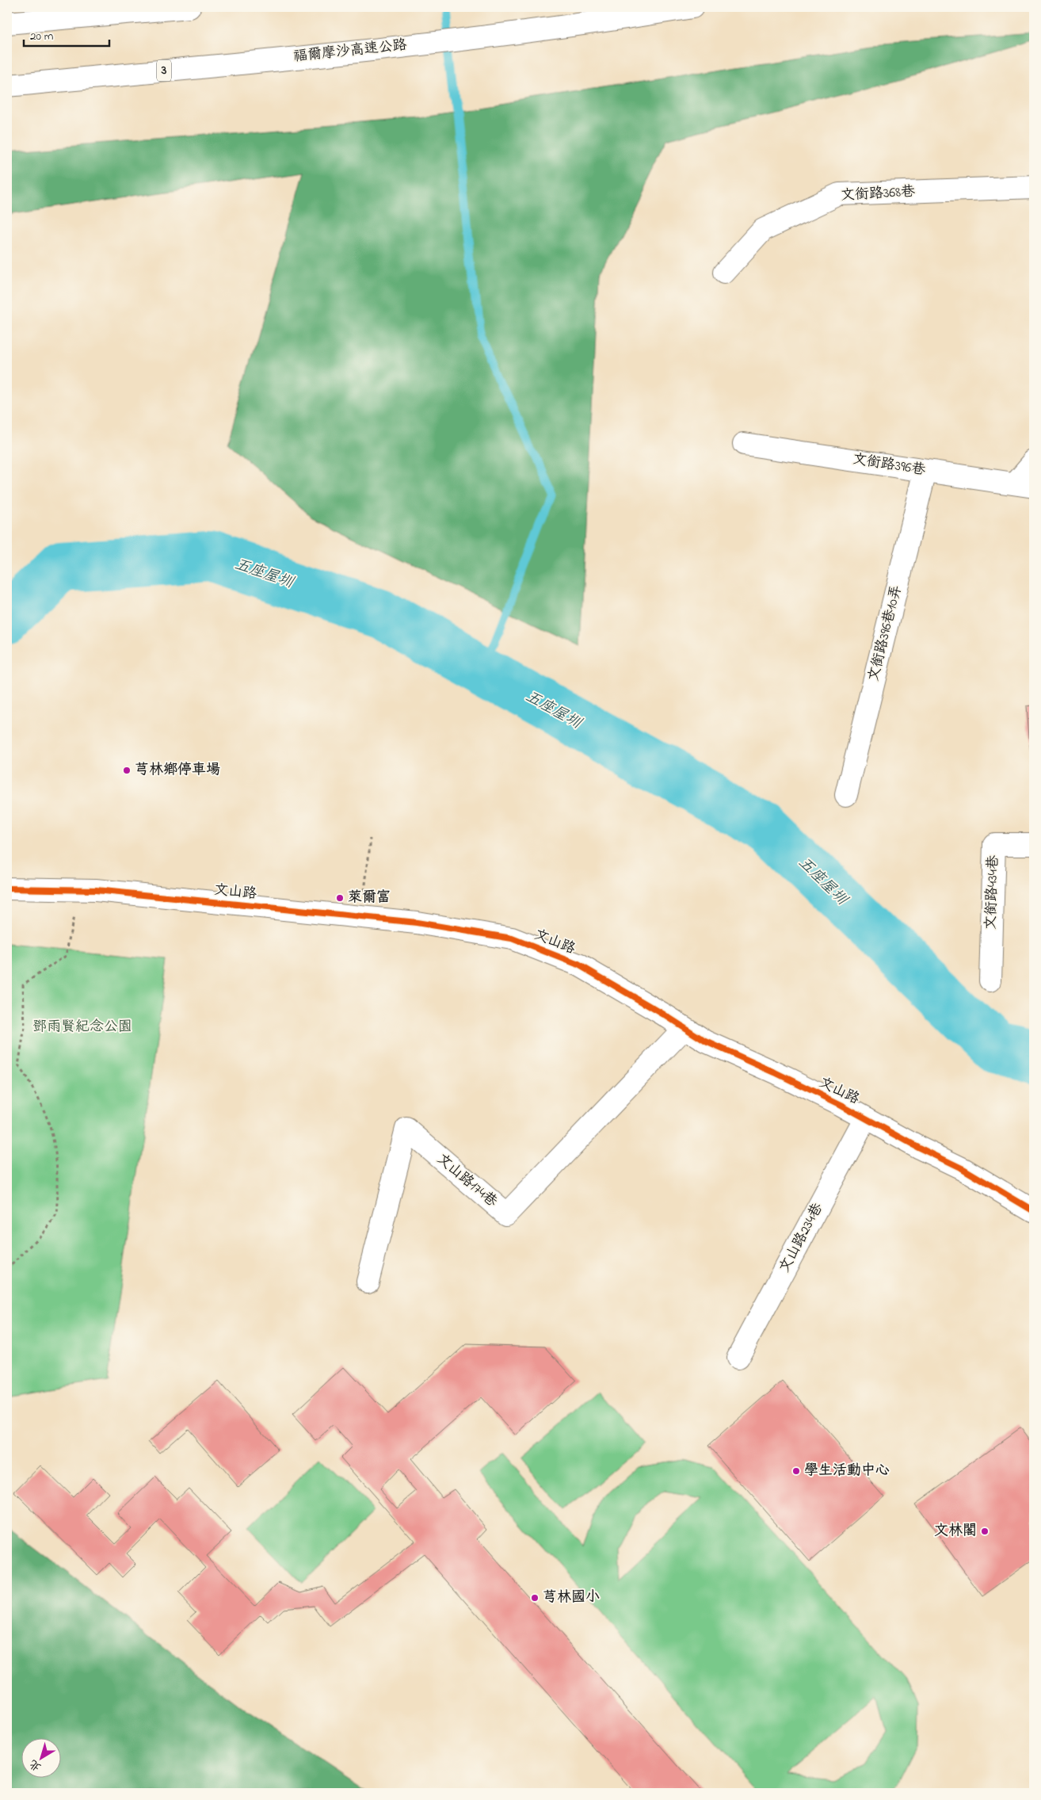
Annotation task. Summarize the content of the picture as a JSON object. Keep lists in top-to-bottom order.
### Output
{
  "streets": {
    "main road": [
      "福爾摩沙高速公路",
      "3",
      "文銜路368巷",
      "文銜路396巷",
      "文銜路396巷10弄",
      "文山路",
      "文銜路434巷",
      "文山路174巷",
      "文山路234巷"
    ]
  },
  "crossings": [
    ["文銜路396巷", "文銜路396巷10弄"],
    ["文山路", "文山路174巷"],
    ["文山路", "文山路234巷"]
  ],
  "water": ["五座屋圳"],
  "parks": ["鄧雨賢紀念公園"],
  "places": [
    "芎林鄉停車場",
    "萊爾富",
    "學生活動中心",
    "文林閣",
    "芎林國小"
  ],
  "scale_bar": "20 m",
  "north": "bottom left"
}
